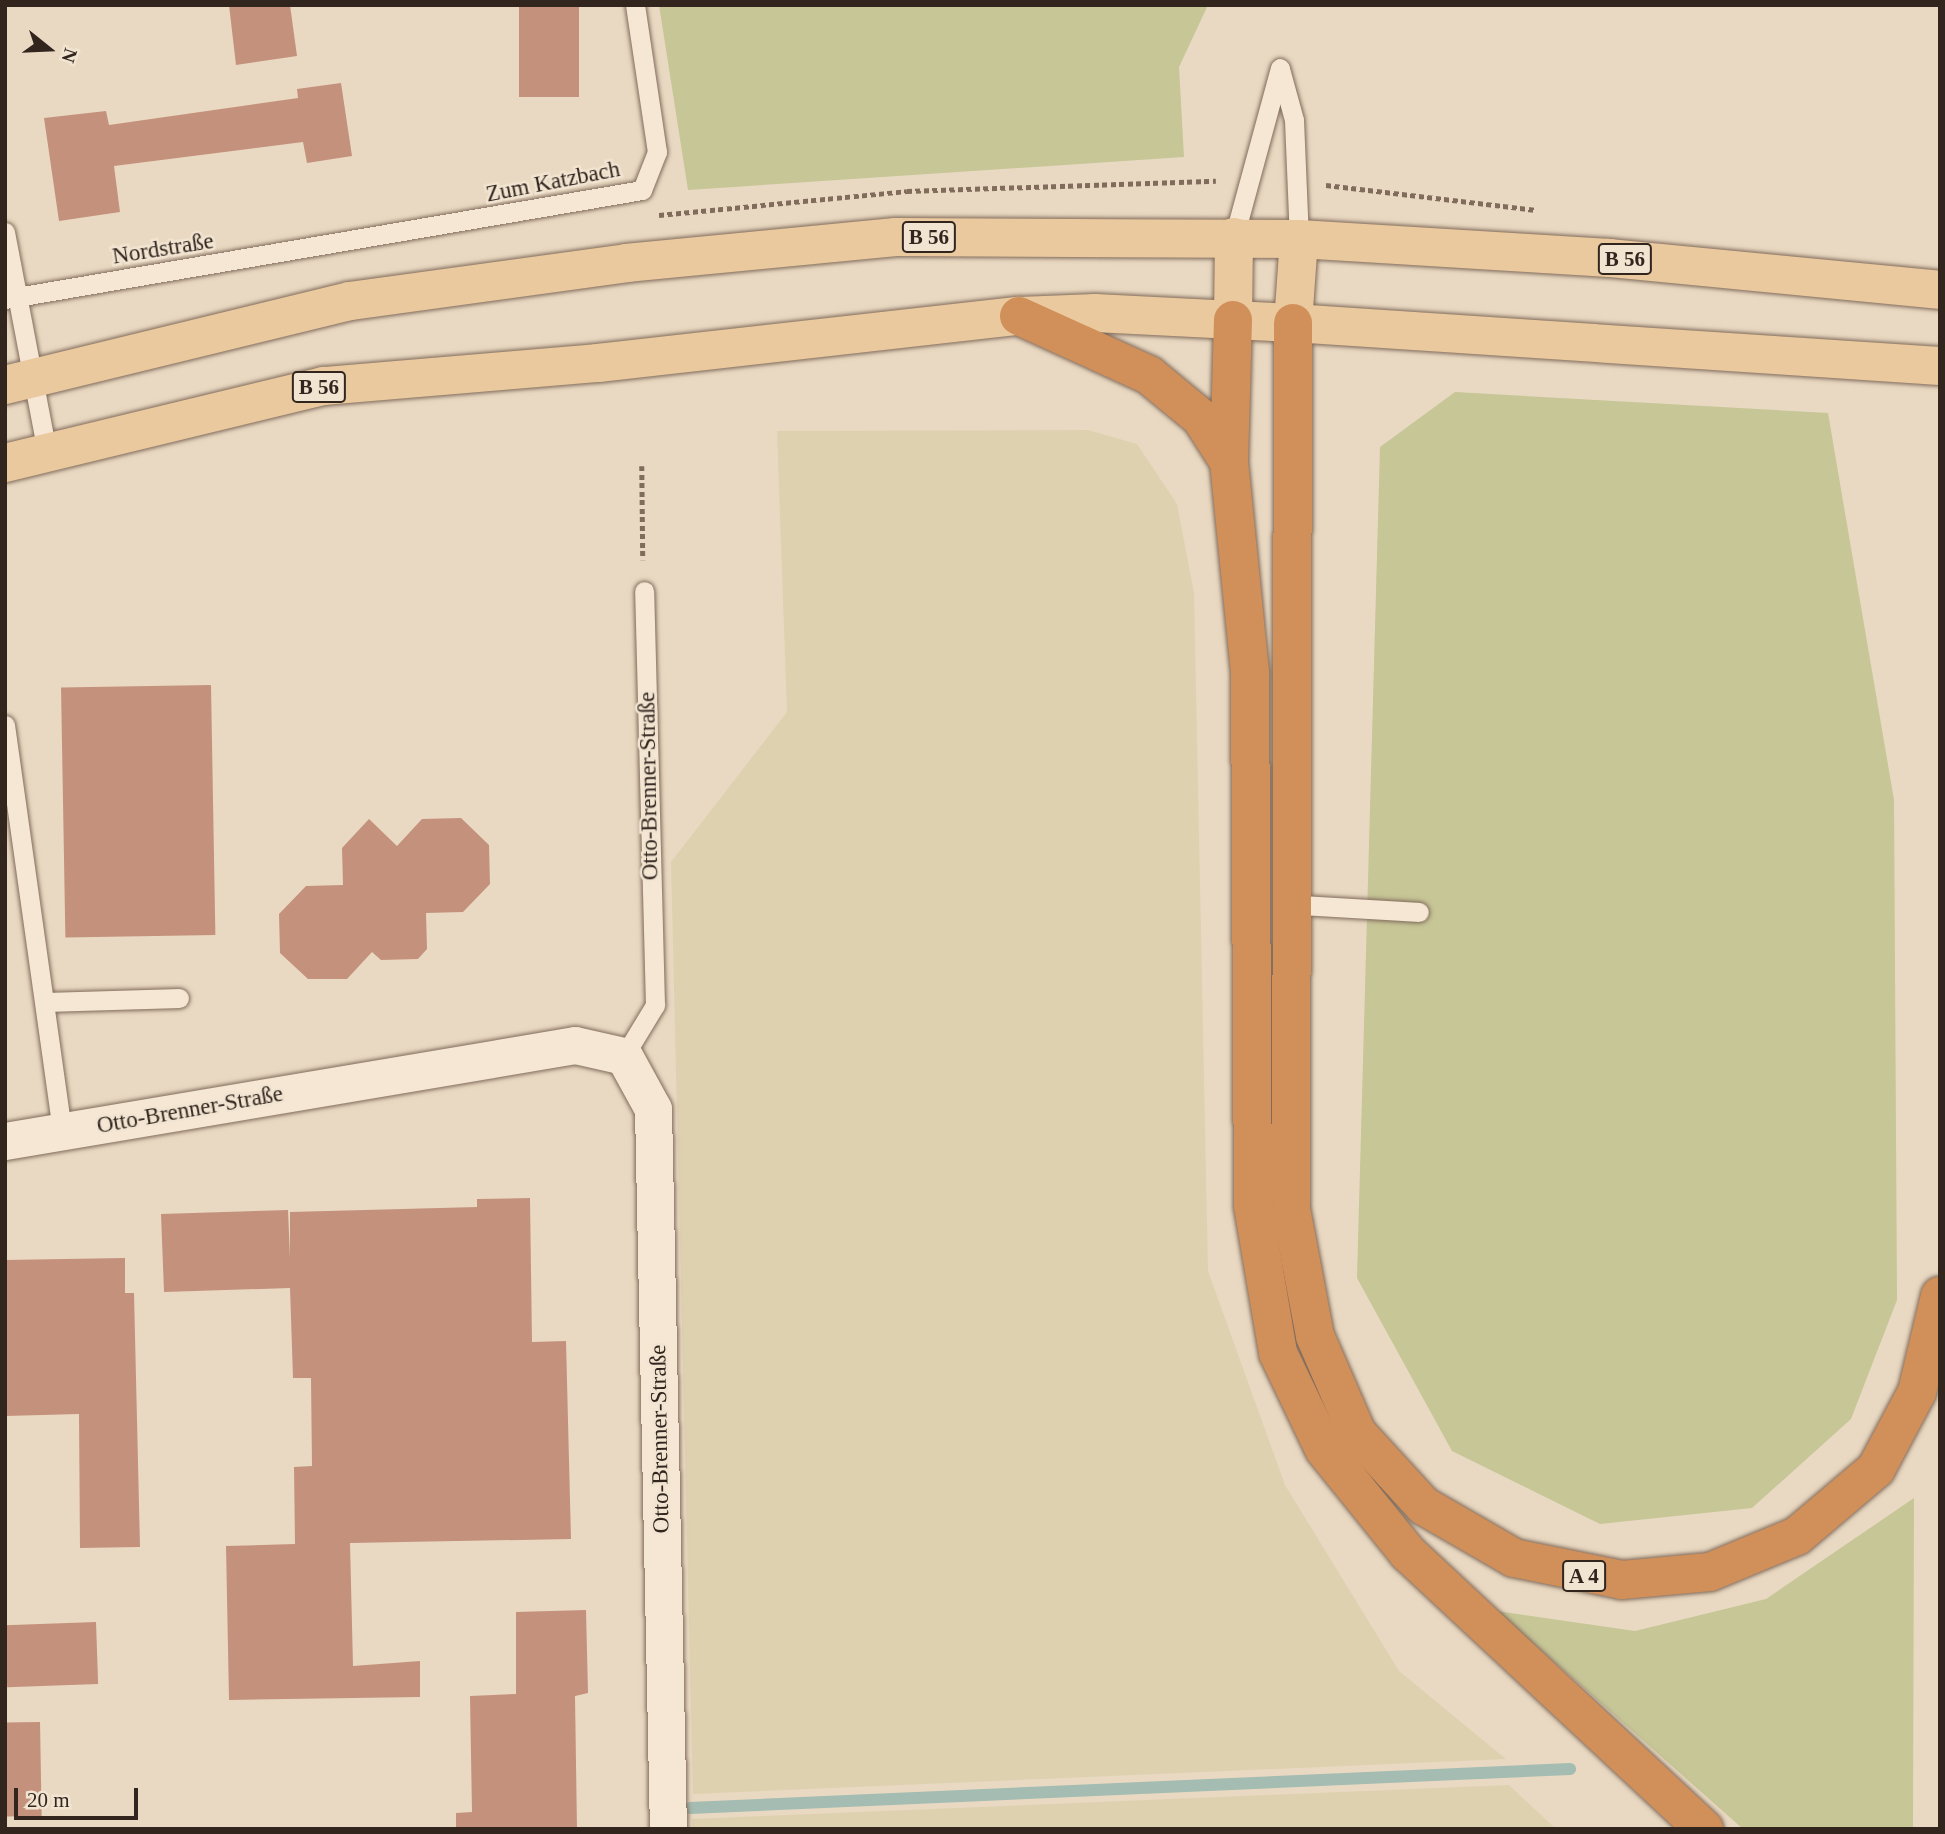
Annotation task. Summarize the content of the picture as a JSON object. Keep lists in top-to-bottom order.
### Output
{
  "streets": {
    "highway": ["A 4"],
    "main road": ["B 56"],
    "street": ["Otto-Brenner-Straße"],
    "lane": ["Zum Katzbach", "Nordstraße"]
  },
  "crossings": [
    ["Zum Katzbach", "Nordstraße"]
  ],
  "scale_bar": "20 m",
  "north": "right"
}
